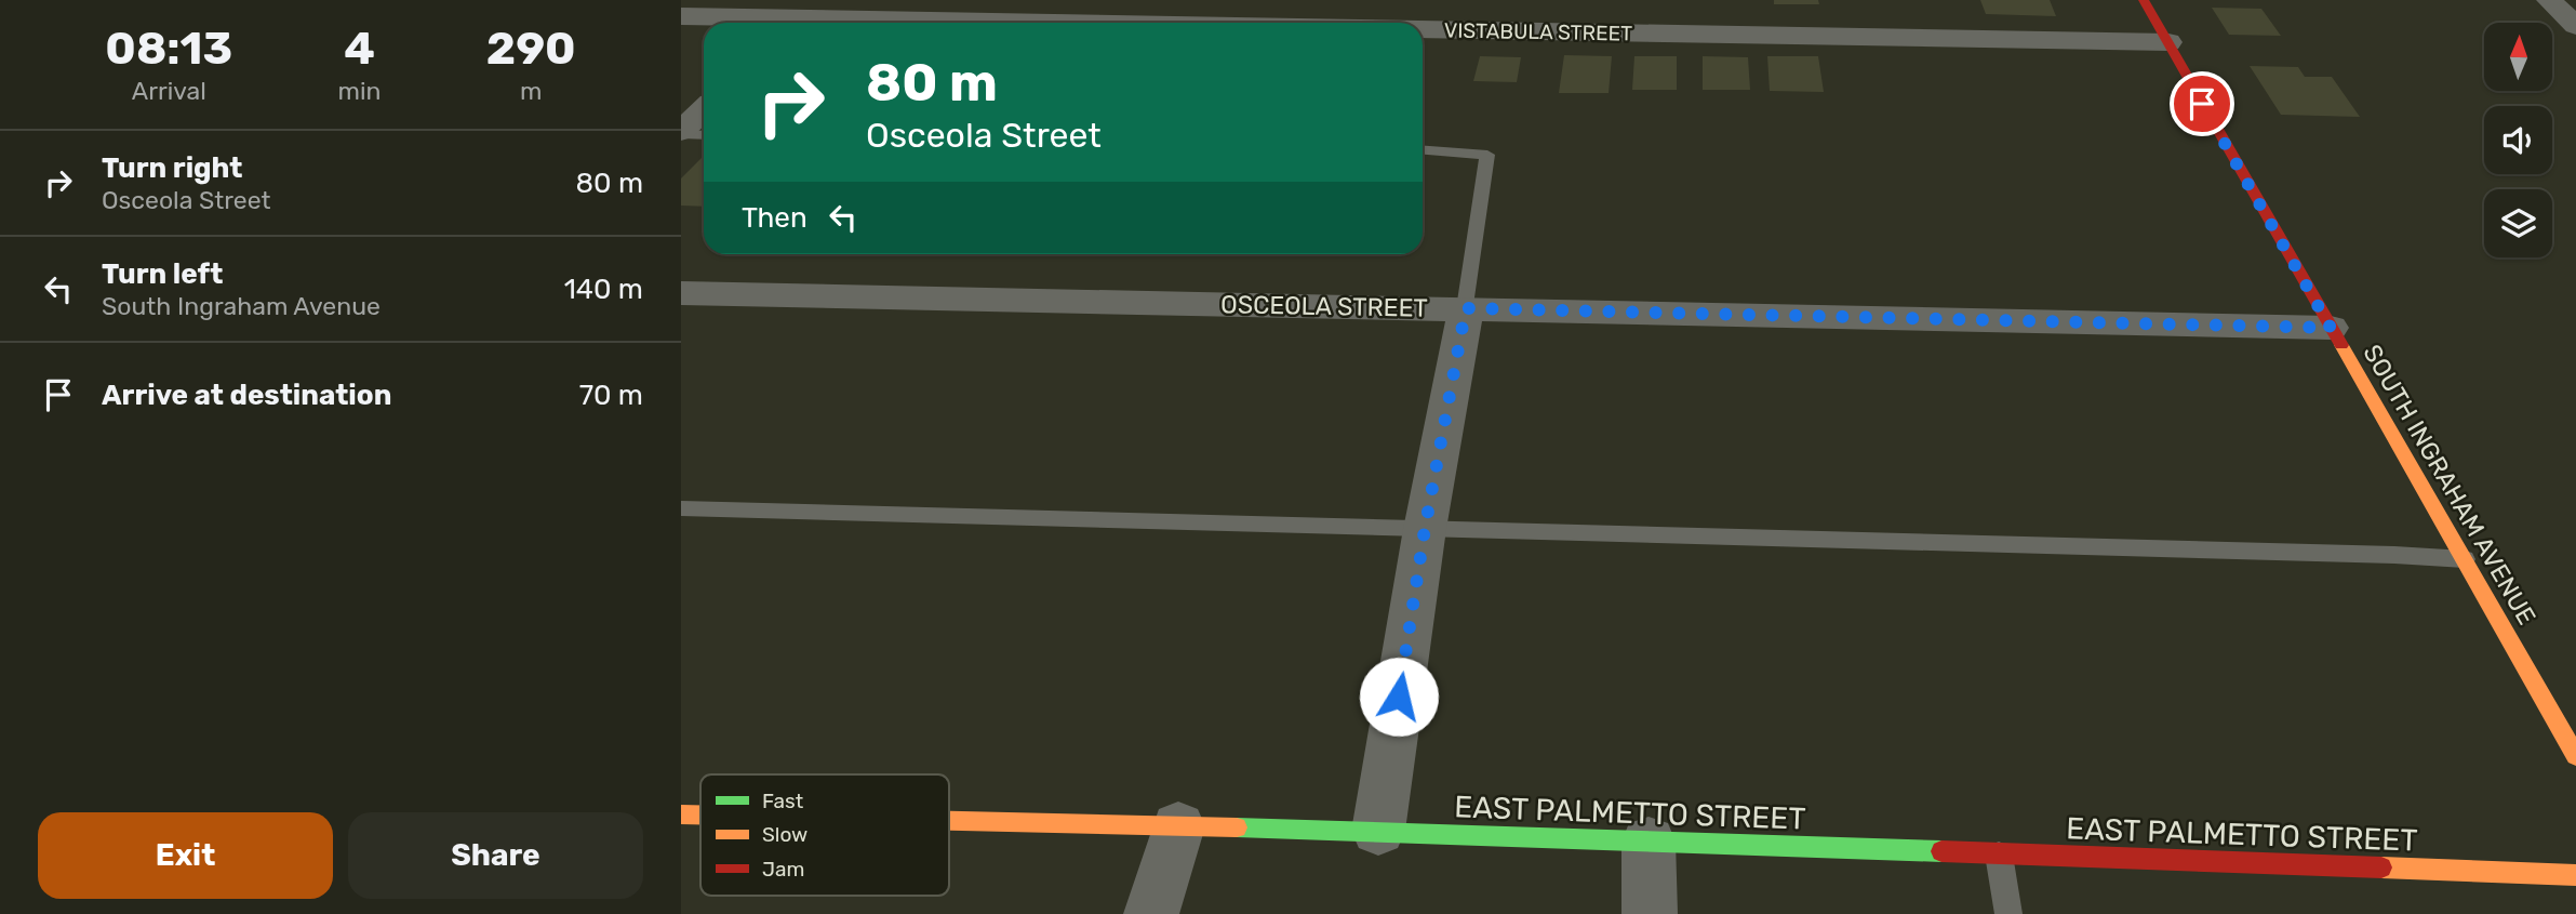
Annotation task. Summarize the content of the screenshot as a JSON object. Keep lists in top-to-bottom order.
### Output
{
  "streets": {
    "street": [
      "VISTABULA STREET",
      "OSCEOLA STREET",
      "SOUTH INGRAHAM AVENUE",
      "EAST PALMETTO STREET"
    ]
  },
  "crossings": [
    ["VISTABULA STREET", "SOUTH INGRAHAM AVENUE"],
    ["OSCEOLA STREET", "SOUTH INGRAHAM AVENUE"]
  ],
  "legend": ["Fast", "Slow", "Jam"],
  "north": "top",
  "page": {
    "eta": [
      "08:13",
      "Arrival",
      "4",
      "min",
      "290",
      "m"
    ],
    "turn": ["80 m", "Osceola Street"],
    "list": [
      {
        "name": "Turn right",
        "note": "Osceola Street",
        "value": "80 m"
      },
      {
        "name": "Turn left",
        "note": "South Ingraham Avenue",
        "value": "140 m"
      },
      {
        "name": "Arrive at destination",
        "value": "70 m"
      }
    ],
    "then": "Then",
    "buttons": ["Exit", "Share"]
  }
}
